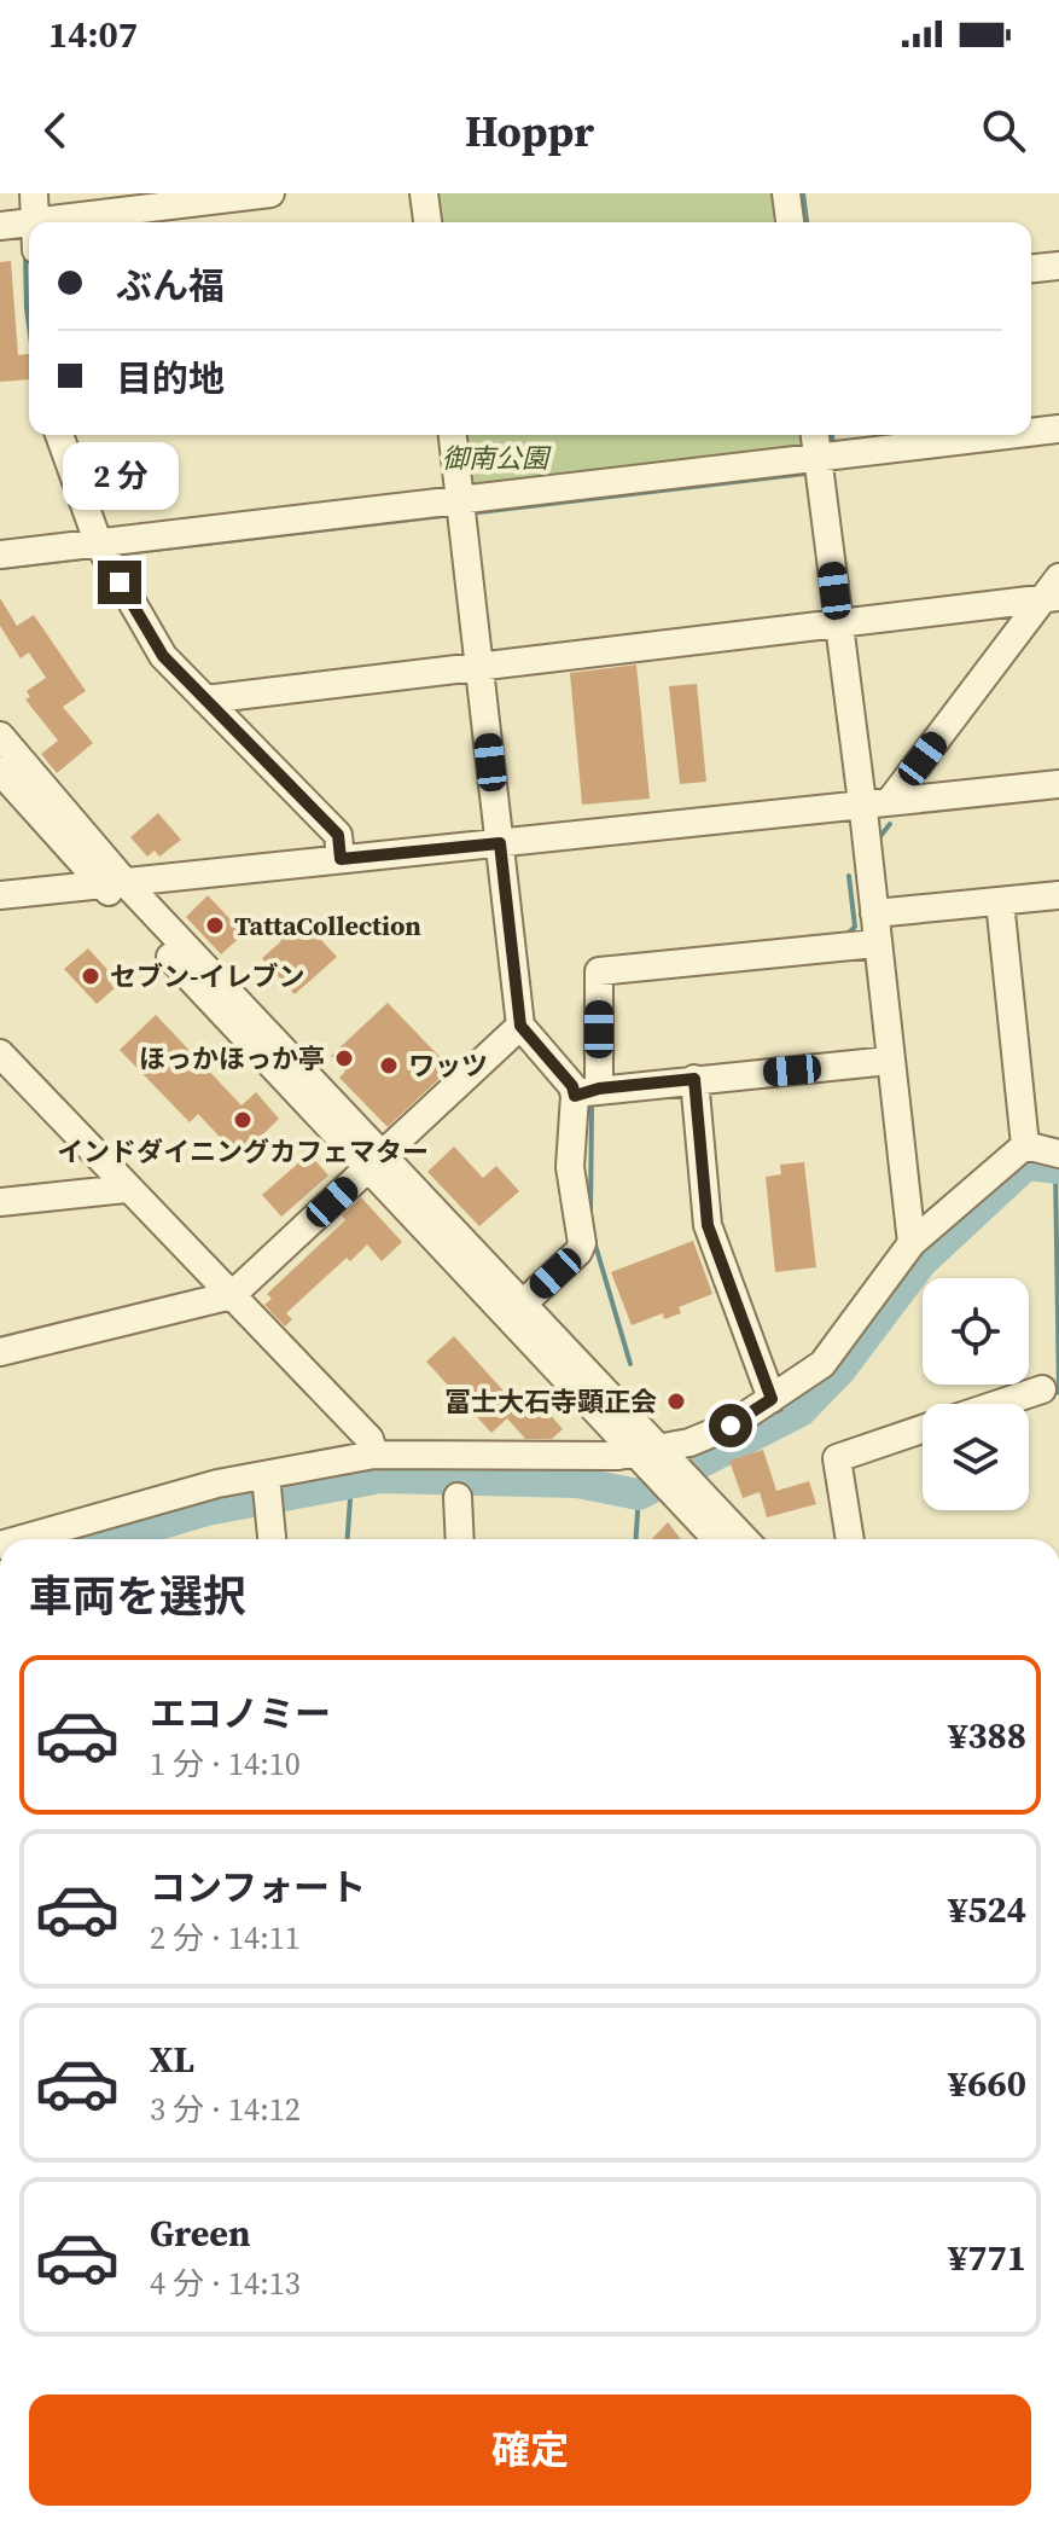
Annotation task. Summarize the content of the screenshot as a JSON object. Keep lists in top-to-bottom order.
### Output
{
  "parks": ["御南公園"],
  "places": [
    "TattaCollection",
    "セブン-イレブン",
    "ほっかほっか亭",
    "ワッツ",
    "インドダイニングカフェマター",
    "冨士大石寺顕正会"
  ],
  "page": {
    "status": "14:07",
    "header": "Hoppr",
    "banner": ["ぶん福", "目的地"],
    "bubble": "2 分",
    "heading": "車両を選択",
    "list": [
      {
        "name": "エコノミー",
        "note": "1 分 · 14:10",
        "value": "¥388"
      },
      {
        "name": "コンフォート",
        "note": "2 分 · 14:11",
        "value": "¥524"
      },
      {
        "name": "XL",
        "note": "3 分 · 14:12",
        "value": "¥660"
      },
      {
        "name": "Green",
        "note": "4 分 · 14:13",
        "value": "¥771"
      }
    ],
    "buttons": "確定"
  }
}
